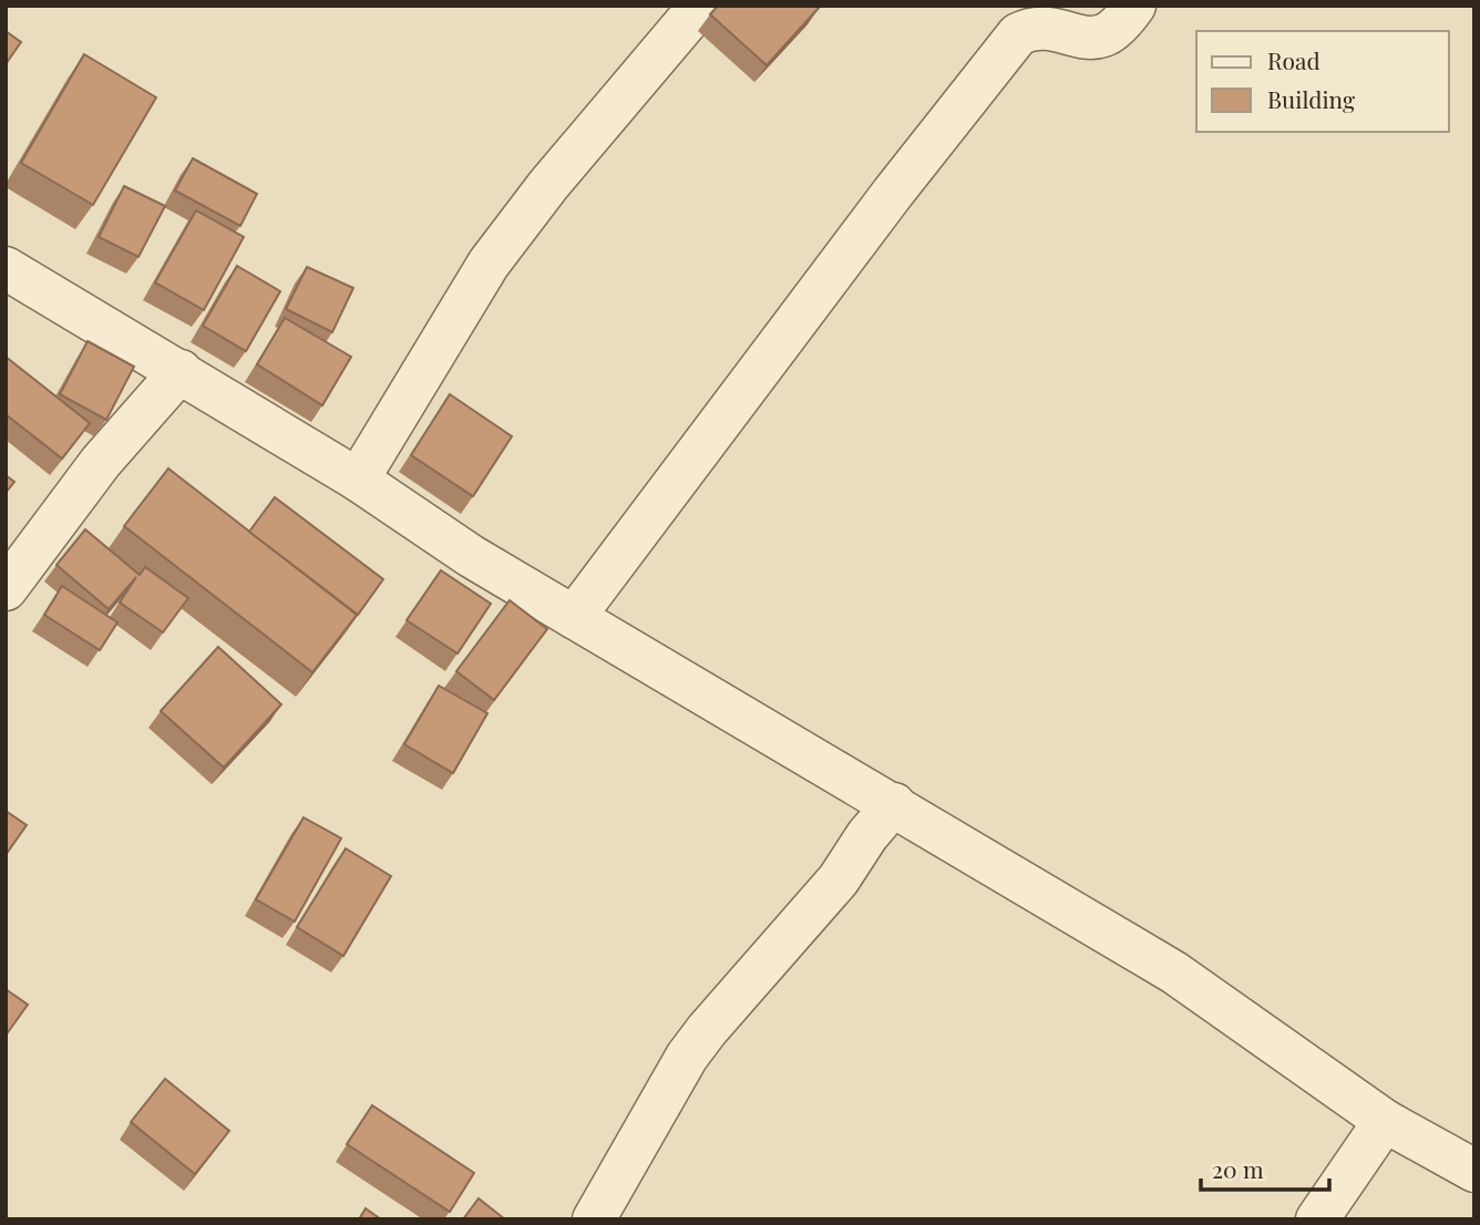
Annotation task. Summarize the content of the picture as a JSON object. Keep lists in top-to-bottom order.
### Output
{
  "legend": ["Road", "Building"],
  "scale_bar": "20 m"
}
